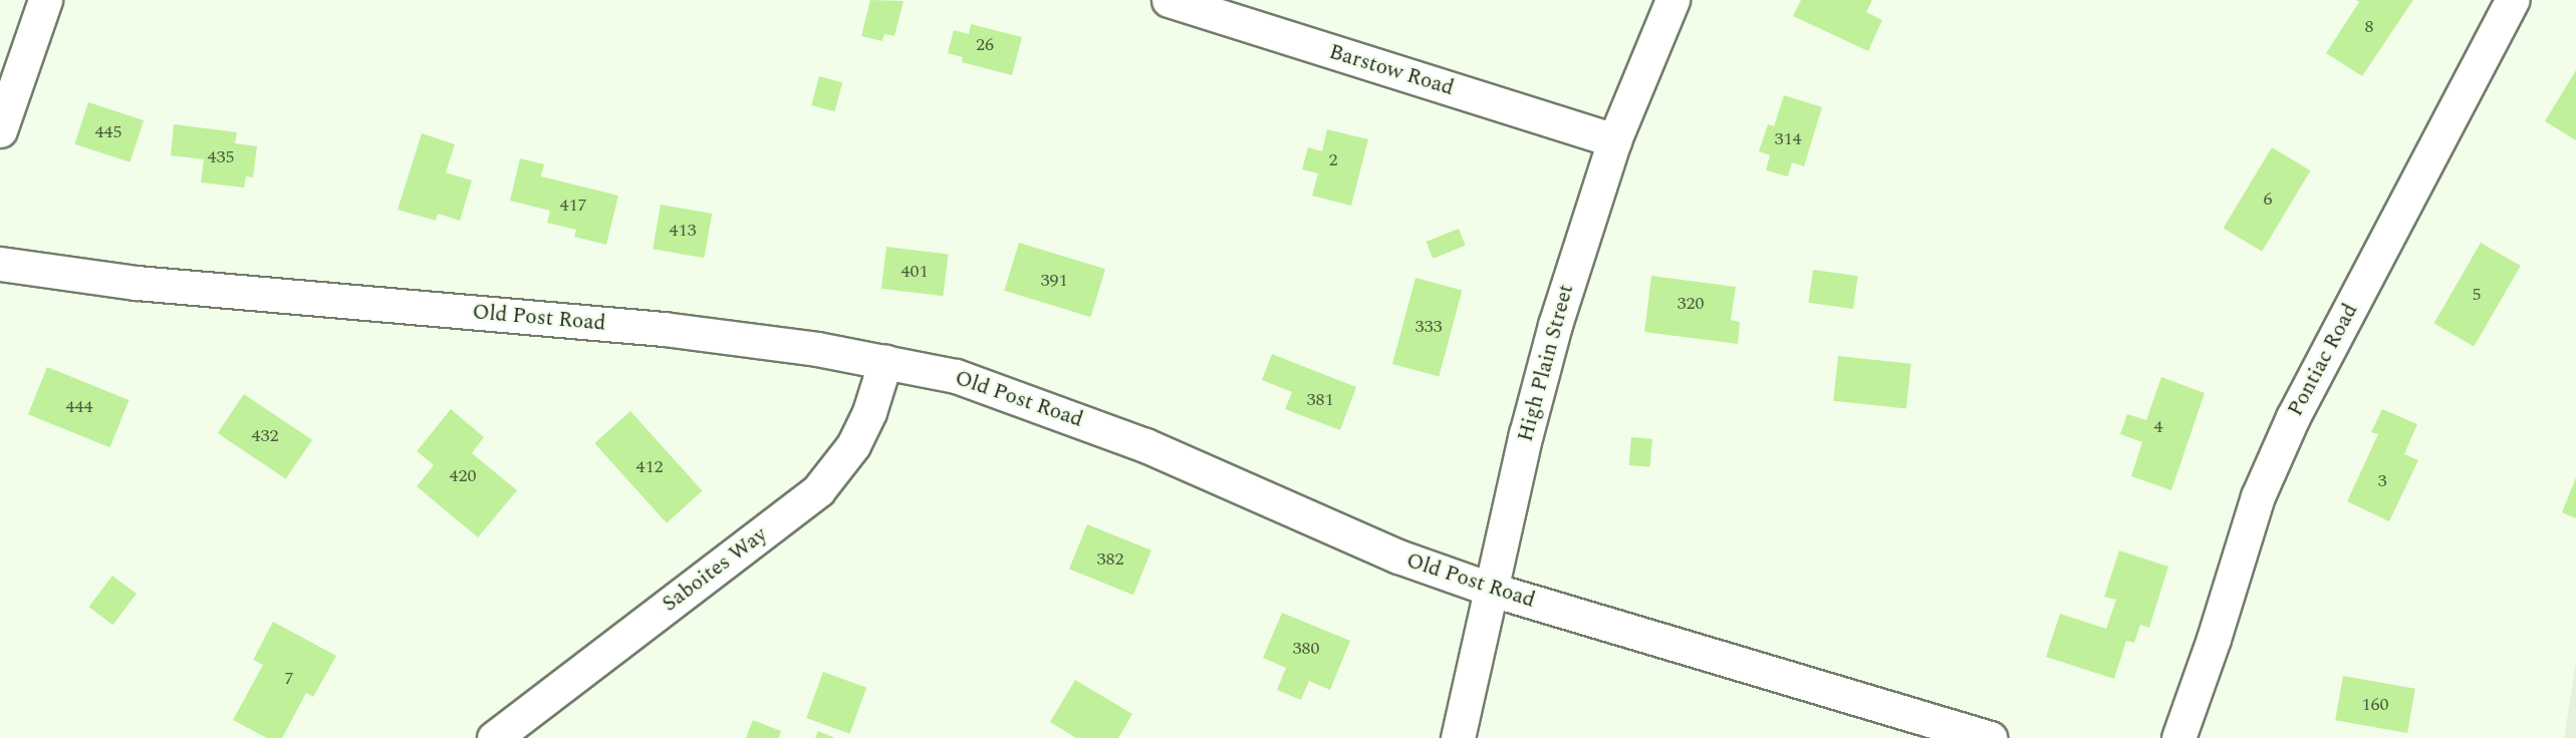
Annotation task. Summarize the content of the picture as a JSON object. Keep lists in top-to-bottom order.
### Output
{
  "streets": {
    "street": [
      "Barstow Road",
      "Old Post Road",
      "Pontiac Road",
      "High Plain Street",
      "Saboites Way"
    ]
  },
  "crossings": [
    ["Barstow Road", "High Plain Street"],
    ["Old Post Road", "High Plain Street"],
    ["Old Post Road", "Saboites Way"]
  ],
  "house_numbers": [
    "8",
    "26",
    "445",
    "314",
    "435",
    "2",
    "6",
    "417",
    "413",
    "401",
    "391",
    "5",
    "320",
    "333",
    "381",
    "444",
    "4",
    "432",
    "412",
    "420",
    "3",
    "382",
    "380",
    "7",
    "160"
  ]
}
